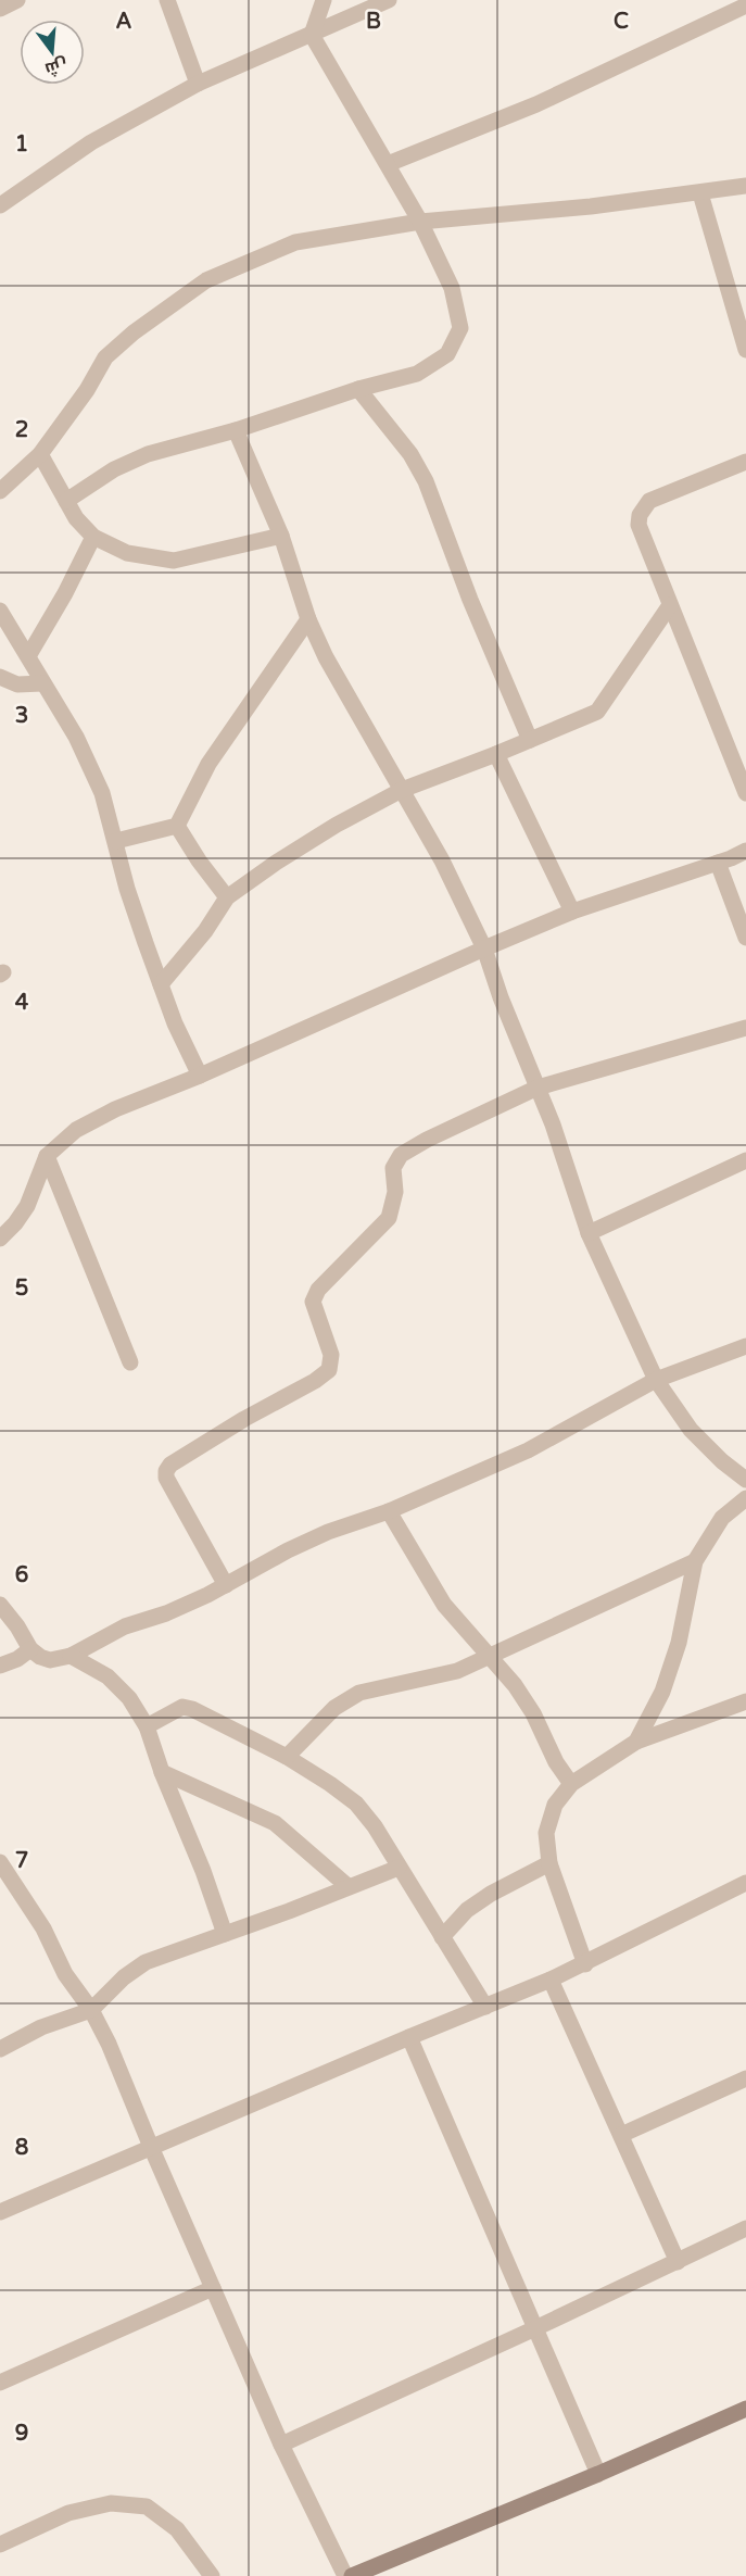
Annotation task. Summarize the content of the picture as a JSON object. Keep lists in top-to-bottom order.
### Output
{
  "north": "bottom",
  "grid": {
    "columns": ["A", "B", "C"],
    "rows": [
      "1",
      "2",
      "3",
      "4",
      "5",
      "6",
      "7",
      "8",
      "9"
    ]
  }
}
